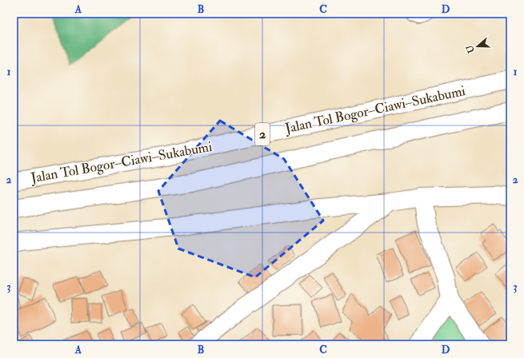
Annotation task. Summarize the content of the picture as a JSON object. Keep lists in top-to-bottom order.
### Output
{
  "streets": {
    "main road": ["Jalan Tol Bogor–Ciawi–Sukabumi", "2"]
  },
  "north": "left",
  "grid": {
    "columns": [
      "A",
      "B",
      "C",
      "D"
    ],
    "rows": ["1", "2", "3"]
  }
}
